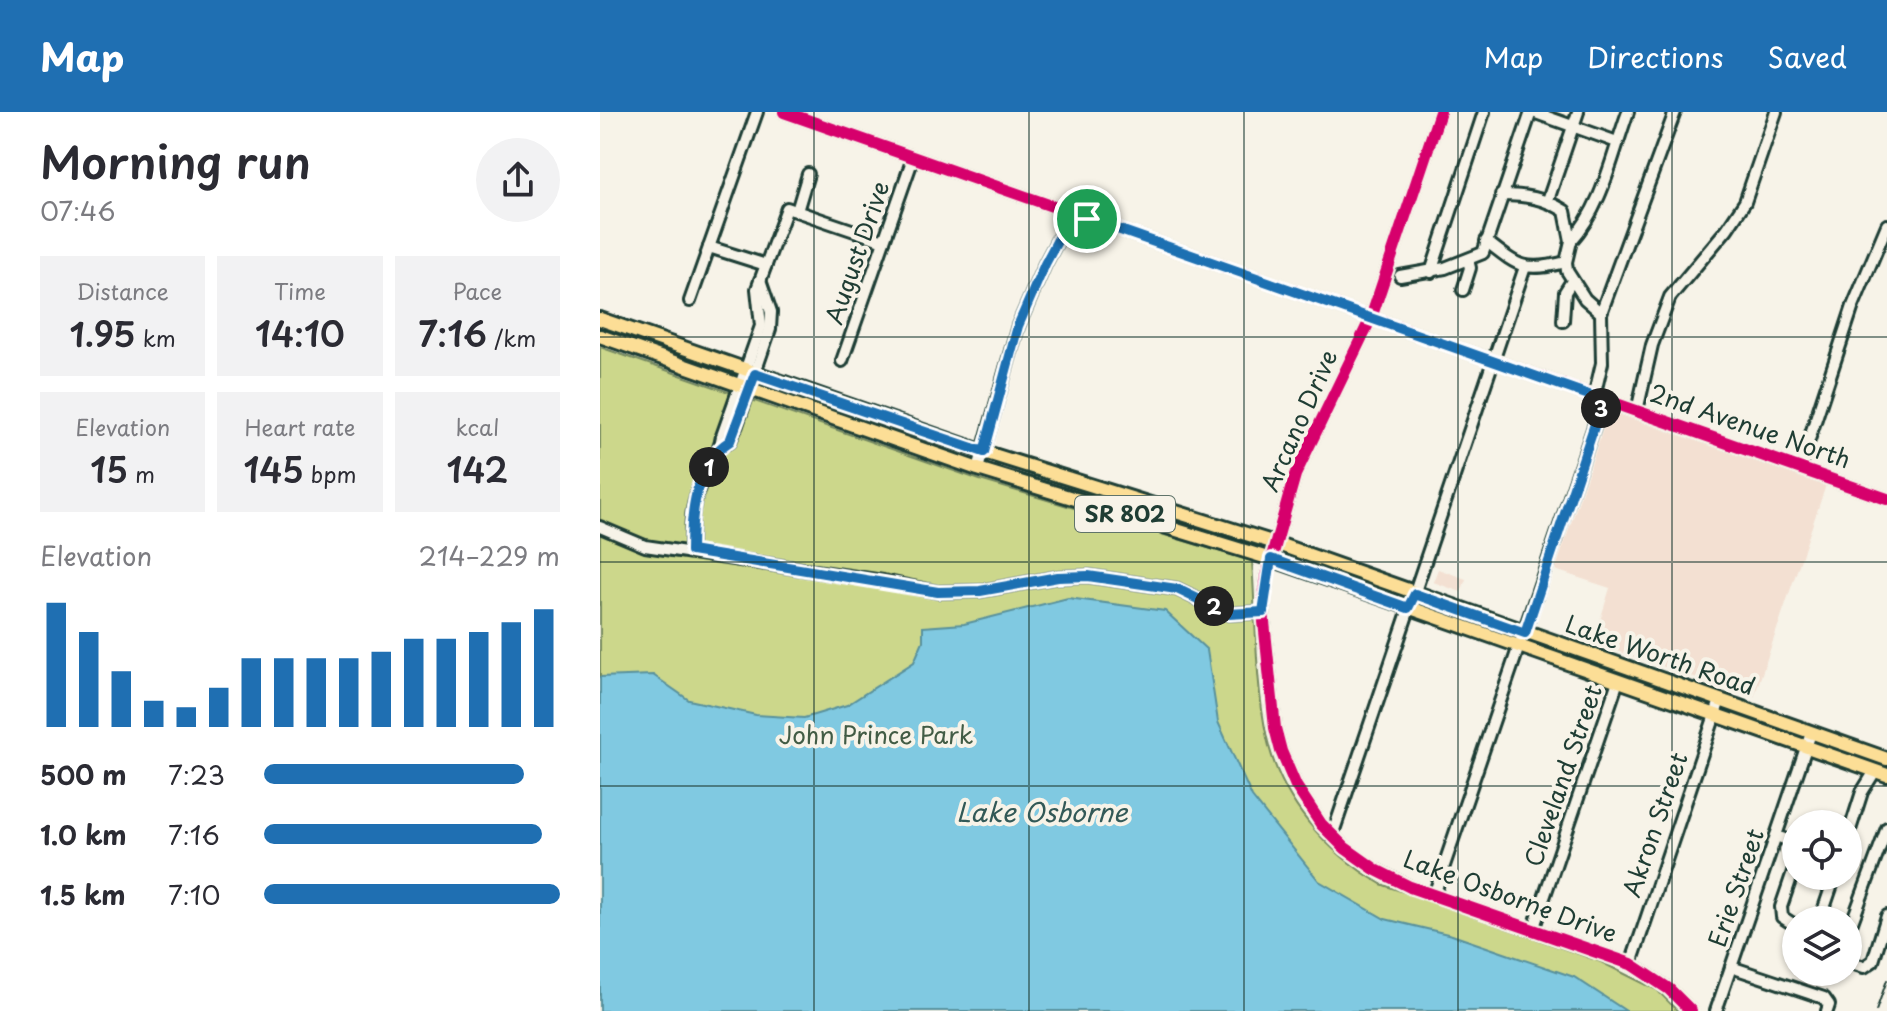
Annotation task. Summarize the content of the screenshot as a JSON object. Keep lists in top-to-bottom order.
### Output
{
  "streets": {
    "main road": ["SR 802", "Lake Worth Road"],
    "street": [
      "August Drive",
      "Arcano Drive",
      "2nd Avenue North",
      "Cleveland Street",
      "Akron Street",
      "Erie Street",
      "Lake Osborne Drive"
    ]
  },
  "crossings": [
    ["August Drive", "2nd Avenue North"],
    ["Arcano Drive", "2nd Avenue North"],
    ["Arcano Drive", "Lake Worth Road"],
    ["Arcano Drive", "Lake Osborne Drive"],
    ["Lake Worth Road", "Cleveland Street"],
    ["Lake Worth Road", "Akron Street"],
    ["Lake Worth Road", "Erie Street"],
    ["Lake Worth Road", "Lake Osborne Drive"],
    ["Cleveland Street", "Lake Osborne Drive"],
    ["Akron Street", "Lake Osborne Drive"]
  ],
  "water": ["Lake Osborne"],
  "parks": ["John Prince Park"],
  "page": {
    "header": "Map",
    "nav": ["Map", "Directions", "Saved"],
    "heading": ["Morning run", "07:46"],
    "stats": [
      ["Distance", "1.95 km"],
      ["Time", "14:10"],
      ["Pace", "7:16 /km"],
      ["Elevation", "15 m"],
      ["Heart rate", "145 bpm"],
      ["kcal", "142"]
    ],
    "pins": ["3", "1", "2"],
    "chart": ["Elevation", "214–229 m"],
    "list": [
      {
        "name": "500 m",
        "note": "7:23"
      },
      {
        "name": "1.0 km",
        "note": "7:16"
      },
      {
        "name": "1.5 km",
        "note": "7:10"
      }
    ]
  }
}
